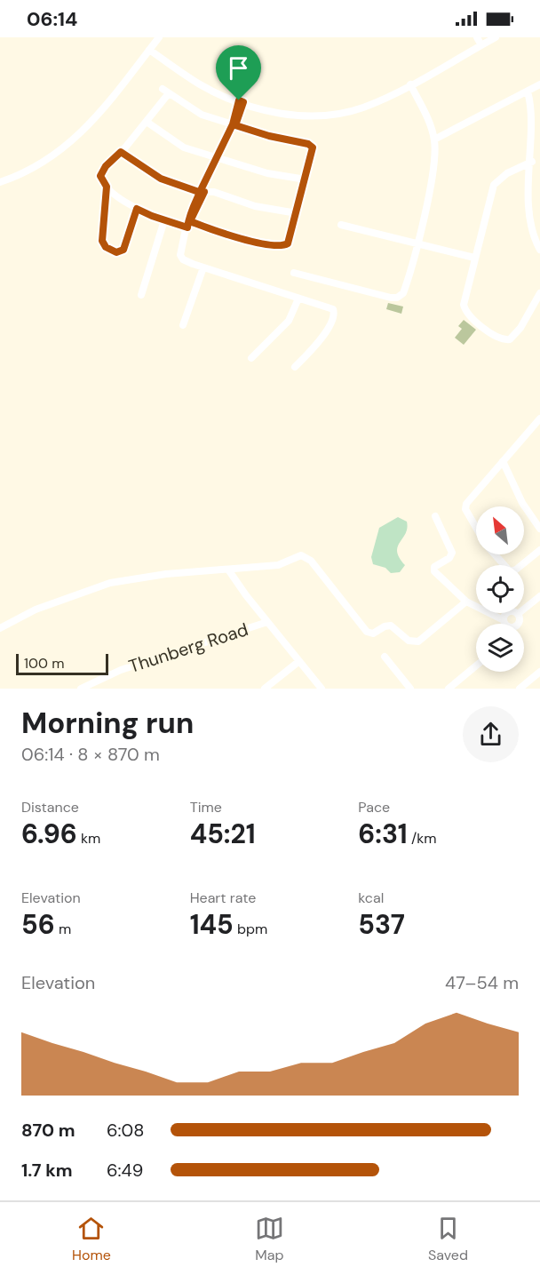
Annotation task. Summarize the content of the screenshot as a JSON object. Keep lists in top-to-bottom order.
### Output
{
  "streets": {
    "street": ["Thunberg Road"]
  },
  "scale_bar": "100 m",
  "north": "top left",
  "page": {
    "status": "06:14",
    "scale": "100 m",
    "heading": ["Morning run", "06:14 · 8 × 870 m"],
    "stats": [
      ["Distance", "6.96 km"],
      ["Time", "45:21"],
      ["Pace", "6:31 /km"],
      ["Elevation", "56 m"],
      ["Heart rate", "145 bpm"],
      ["kcal", "537"]
    ],
    "chart": ["Elevation", "47–54 m"],
    "list": [
      {
        "name": "870 m",
        "note": "6:08"
      },
      {
        "name": "1.7 km",
        "note": "6:49"
      }
    ],
    "tabs": ["Home", "Map", "Saved"]
  }
}
